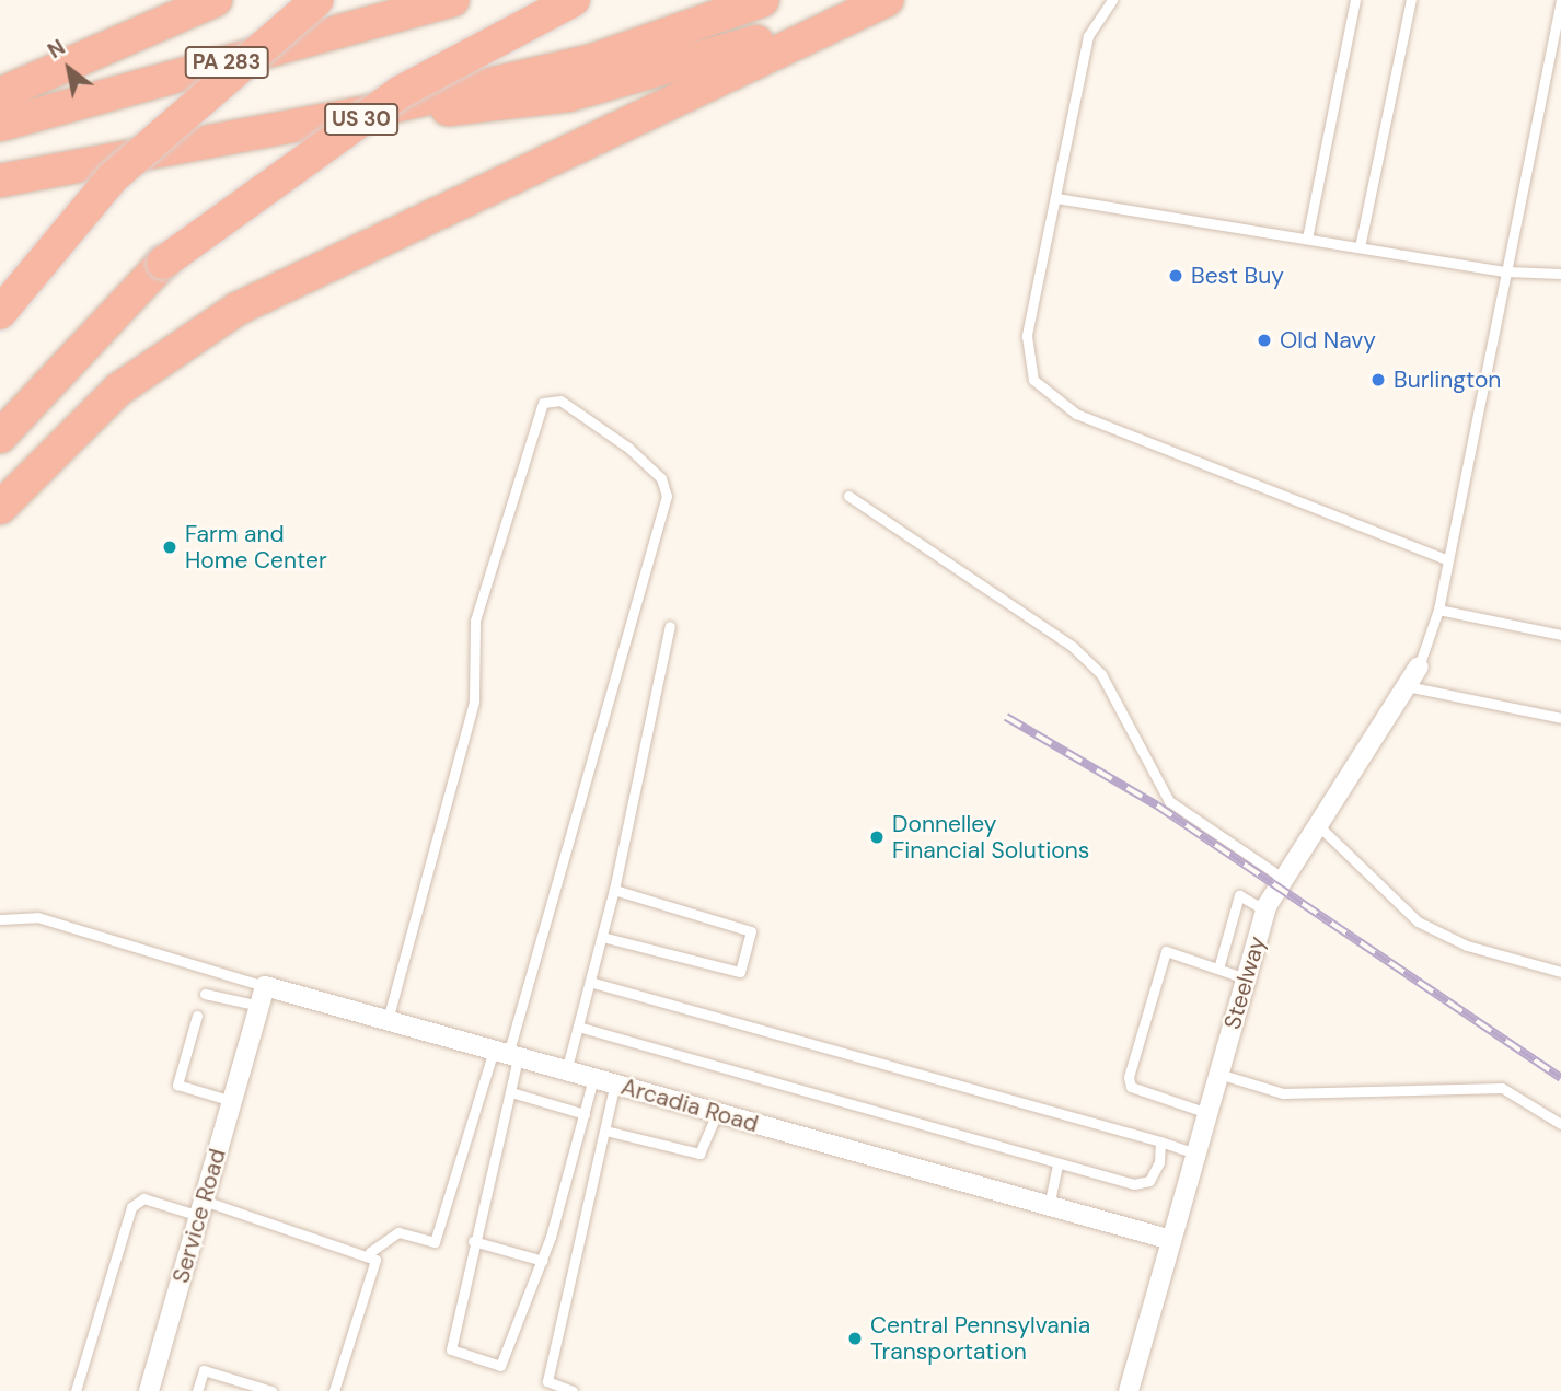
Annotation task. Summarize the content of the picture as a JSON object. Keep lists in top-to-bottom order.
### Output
{
  "streets": {
    "highway": ["PA 283", "US 30"],
    "street": ["Steelway", "Arcadia Road", "Service Road"]
  },
  "crossings": [
    ["Steelway", "Arcadia Road"]
  ],
  "places": [
    "Best Buy",
    "Old Navy",
    "Burlington",
    "Farm and Home Center",
    "Donnelley Financial Solutions",
    "Central Pennsylvania Transportation"
  ],
  "north": "top left"
}
